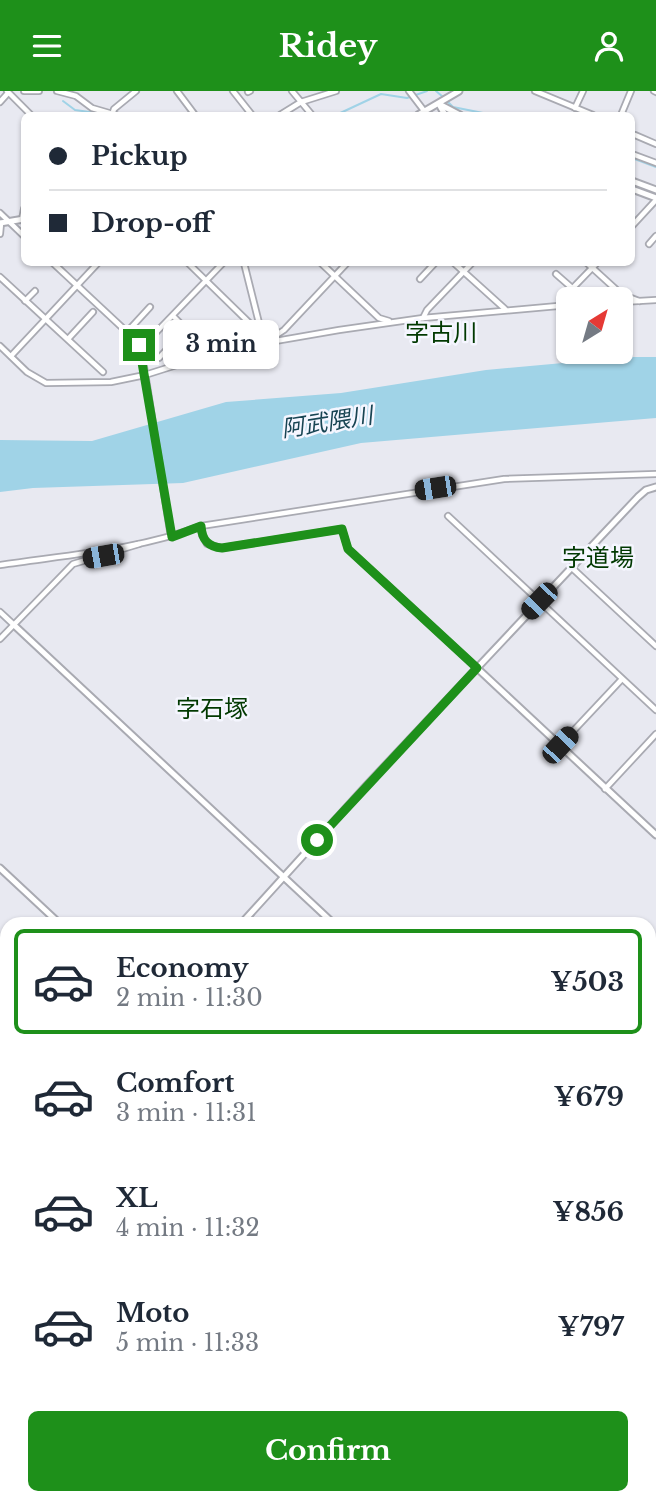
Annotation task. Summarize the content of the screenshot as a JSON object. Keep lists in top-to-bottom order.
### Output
{
  "districts": ["字古川", "字道場", "字石塚"],
  "water": ["阿武隈川"],
  "north": "top right",
  "page": {
    "header": "Ridey",
    "banner": ["Pickup", "Drop-off"],
    "bubble": "3 min",
    "list": [
      {
        "name": "Economy",
        "note": "2 min · 11:30",
        "value": "¥503"
      },
      {
        "name": "Comfort",
        "note": "3 min · 11:31",
        "value": "¥679"
      },
      {
        "name": "XL",
        "note": "4 min · 11:32",
        "value": "¥856"
      },
      {
        "name": "Moto",
        "note": "5 min · 11:33",
        "value": "¥797"
      }
    ],
    "buttons": "Confirm"
  }
}
